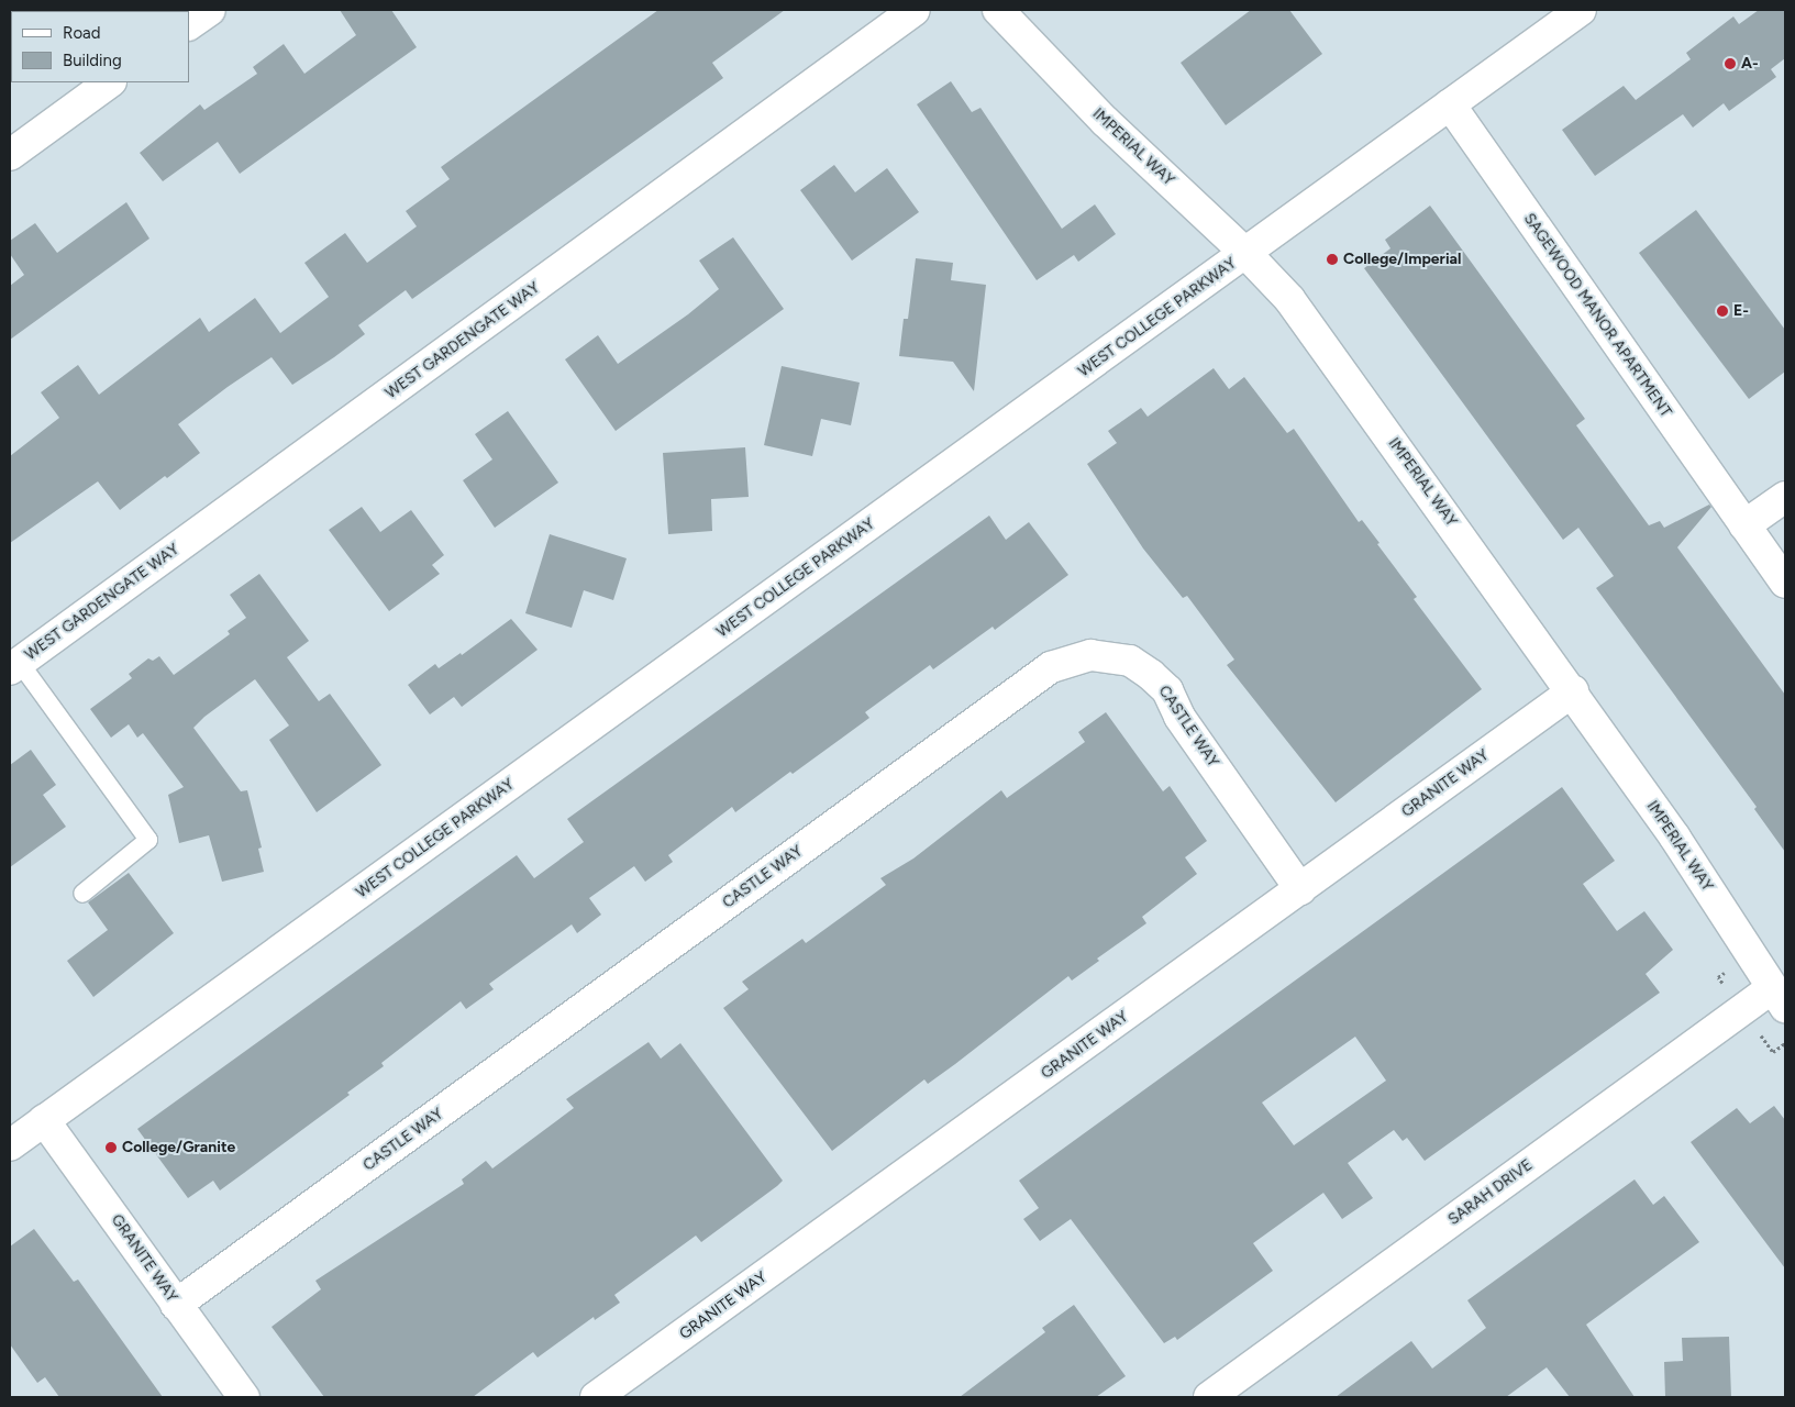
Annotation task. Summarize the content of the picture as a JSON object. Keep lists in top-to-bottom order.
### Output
{
  "streets": {
    "street": [
      "IMPERIAL WAY",
      "SAGEWOOD MANOR APARTMENT",
      "WEST COLLEGE PARKWAY",
      "WEST GARDENGATE WAY",
      "CASTLE WAY",
      "GRANITE WAY",
      "SARAH DRIVE"
    ]
  },
  "crossings": [
    ["IMPERIAL WAY", "WEST COLLEGE PARKWAY"],
    ["IMPERIAL WAY", "GRANITE WAY"],
    ["IMPERIAL WAY", "SARAH DRIVE"],
    ["SAGEWOOD MANOR APARTMENT", "WEST COLLEGE PARKWAY"],
    ["WEST COLLEGE PARKWAY", "GRANITE WAY"],
    ["CASTLE WAY", "GRANITE WAY"]
  ],
  "places": [
    "A-",
    "College/Imperial",
    "E-",
    "College/Granite"
  ],
  "legend": ["Road", "Building"]
}
